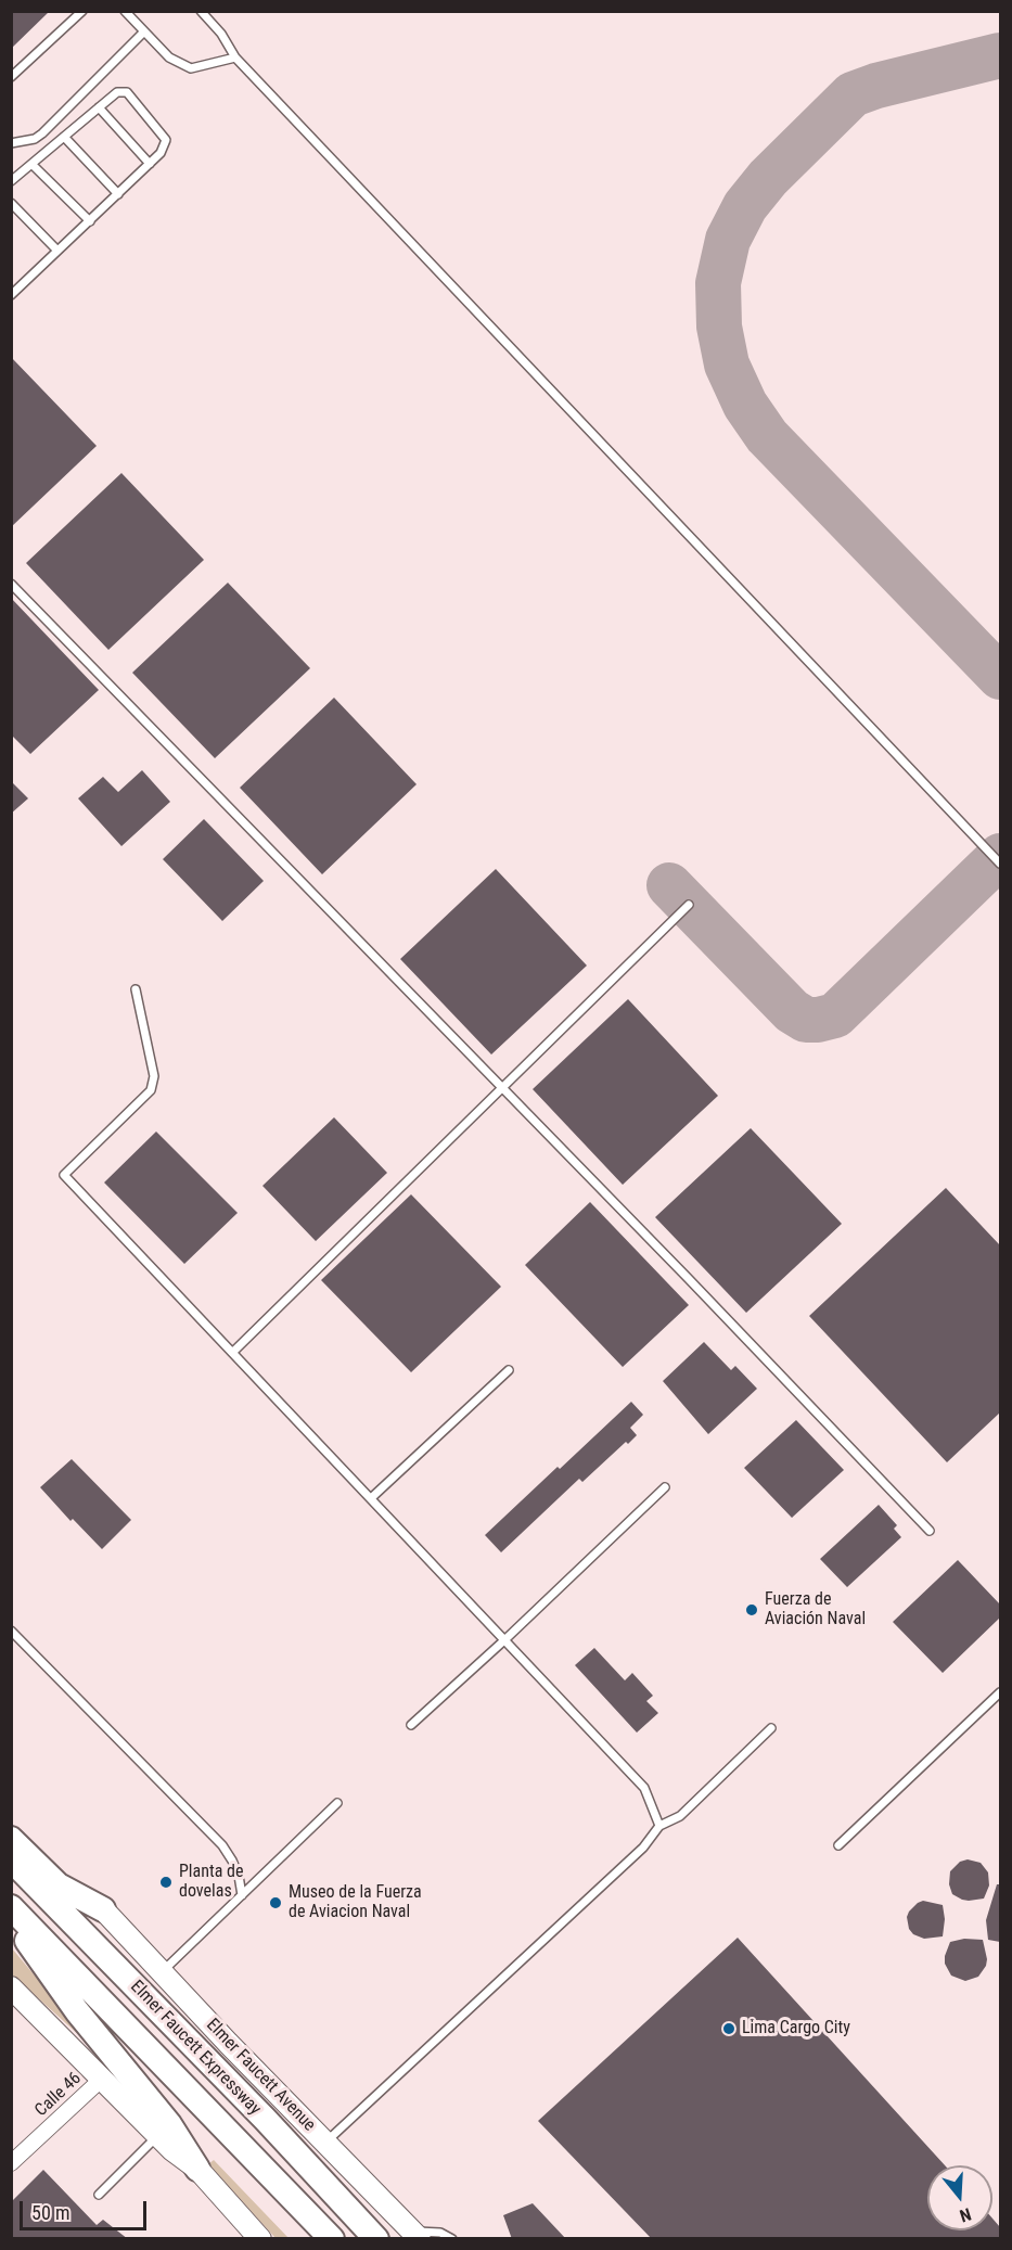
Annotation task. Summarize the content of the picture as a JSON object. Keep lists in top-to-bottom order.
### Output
{
  "streets": {
    "highway": ["Elmer Faucett Expressway"],
    "main road": ["Elmer Faucett Avenue"],
    "street": ["Calle 46"]
  },
  "places": [
    "Fuerza de Aviación Naval",
    "Planta de dovelas",
    "Museo de la Fuerza de Aviacion Naval",
    "Lima Cargo City"
  ],
  "scale_bar": "50 m",
  "north": "bottom"
}
